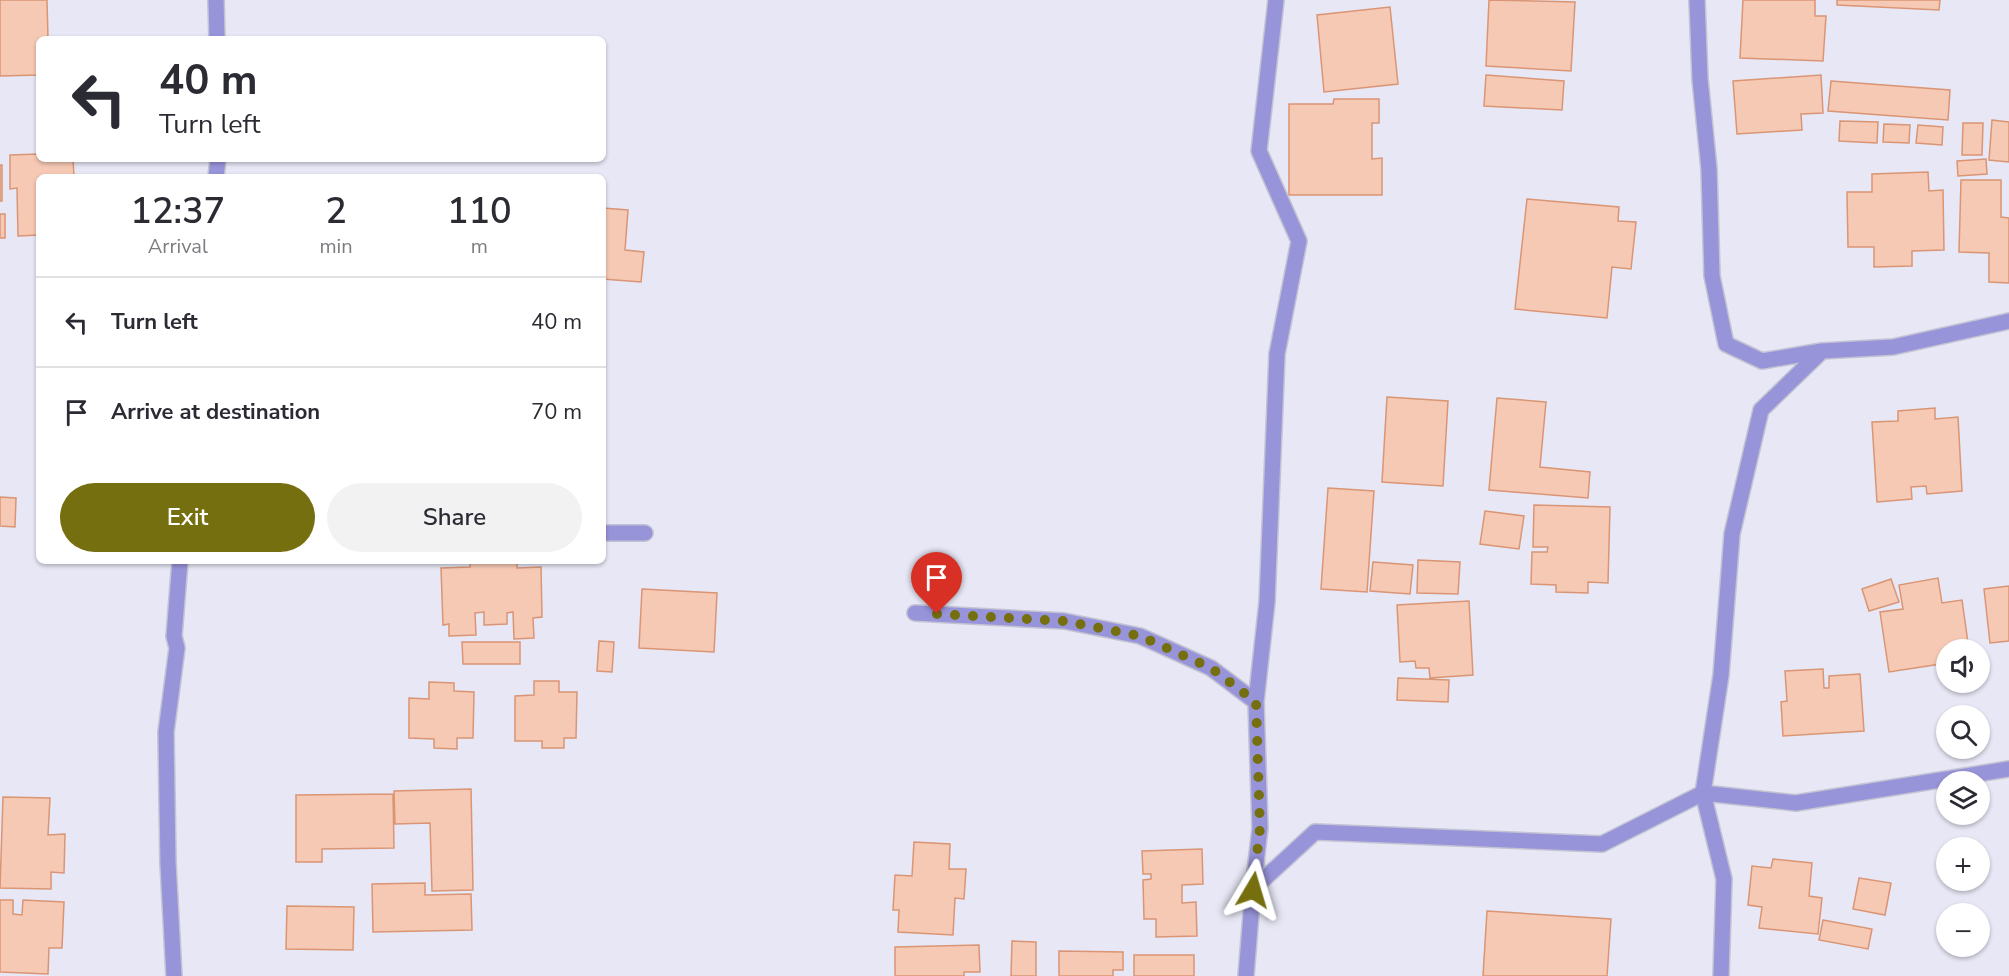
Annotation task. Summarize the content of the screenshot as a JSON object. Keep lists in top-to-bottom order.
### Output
{
  "page": {
    "turn": ["40 m", "Turn left"],
    "eta": [
      "12:37",
      "Arrival",
      "2",
      "min",
      "110",
      "m"
    ],
    "list": [
      {
        "name": "Turn left",
        "value": "40 m"
      },
      {
        "name": "Arrive at destination",
        "value": "70 m"
      }
    ],
    "buttons": ["Exit", "Share"],
    "map_buttons": ["+", "−"]
  }
}
